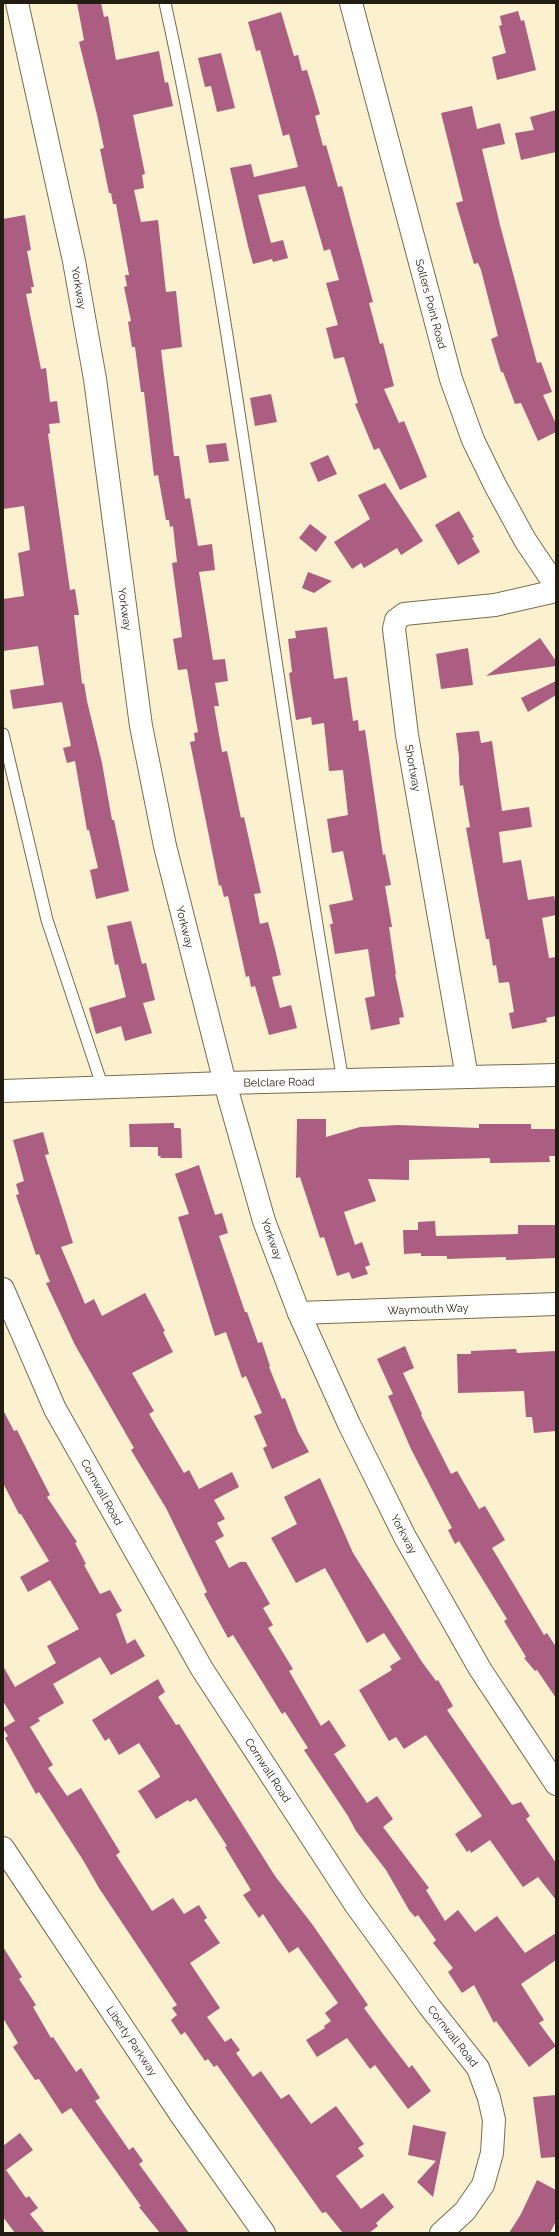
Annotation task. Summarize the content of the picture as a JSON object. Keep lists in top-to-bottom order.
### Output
{
  "streets": {
    "street": [
      "Yorkway",
      "Sollers Point Road",
      "Shortway",
      "Belclare Road",
      "Waymouth Way",
      "Cornwall Road",
      "Liberty Parkway"
    ]
  },
  "crossings": [
    ["Yorkway", "Belclare Road"],
    ["Yorkway", "Waymouth Way"],
    ["Shortway", "Belclare Road"]
  ]
}
